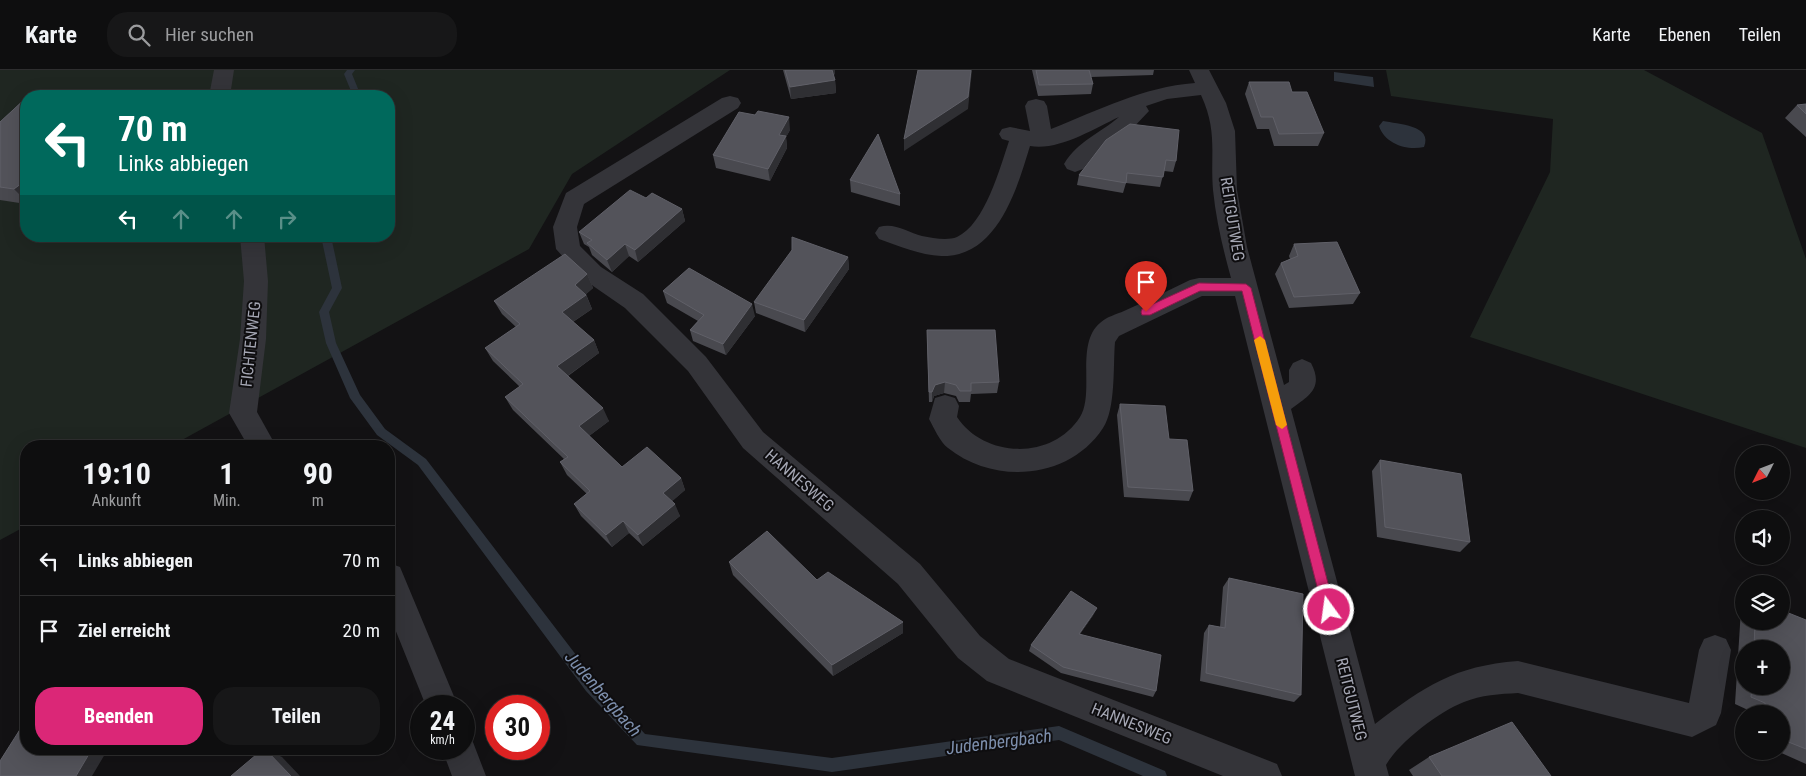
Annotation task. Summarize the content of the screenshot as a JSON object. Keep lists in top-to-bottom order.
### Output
{
  "streets": {
    "street": ["REITGUTWEG", "FICHTENWEG", "HANNESWEG"]
  },
  "water": ["Judenbergbach"],
  "north": "bottom left",
  "page": {
    "header": "Karte",
    "search": "Hier suchen",
    "nav": ["Karte", "Ebenen", "Teilen"],
    "turn": ["70 m", "Links abbiegen"],
    "eta": [
      "19:10",
      "Ankunft",
      "1",
      "Min.",
      "90",
      "m"
    ],
    "map_buttons": ["+", "−"],
    "list": [
      {
        "name": "Links abbiegen",
        "value": "70 m"
      },
      {
        "name": "Ziel erreicht",
        "value": "20 m"
      }
    ],
    "buttons": ["Beenden", "Teilen"],
    "speed": "24 km/h",
    "limit": "30"
  }
}
